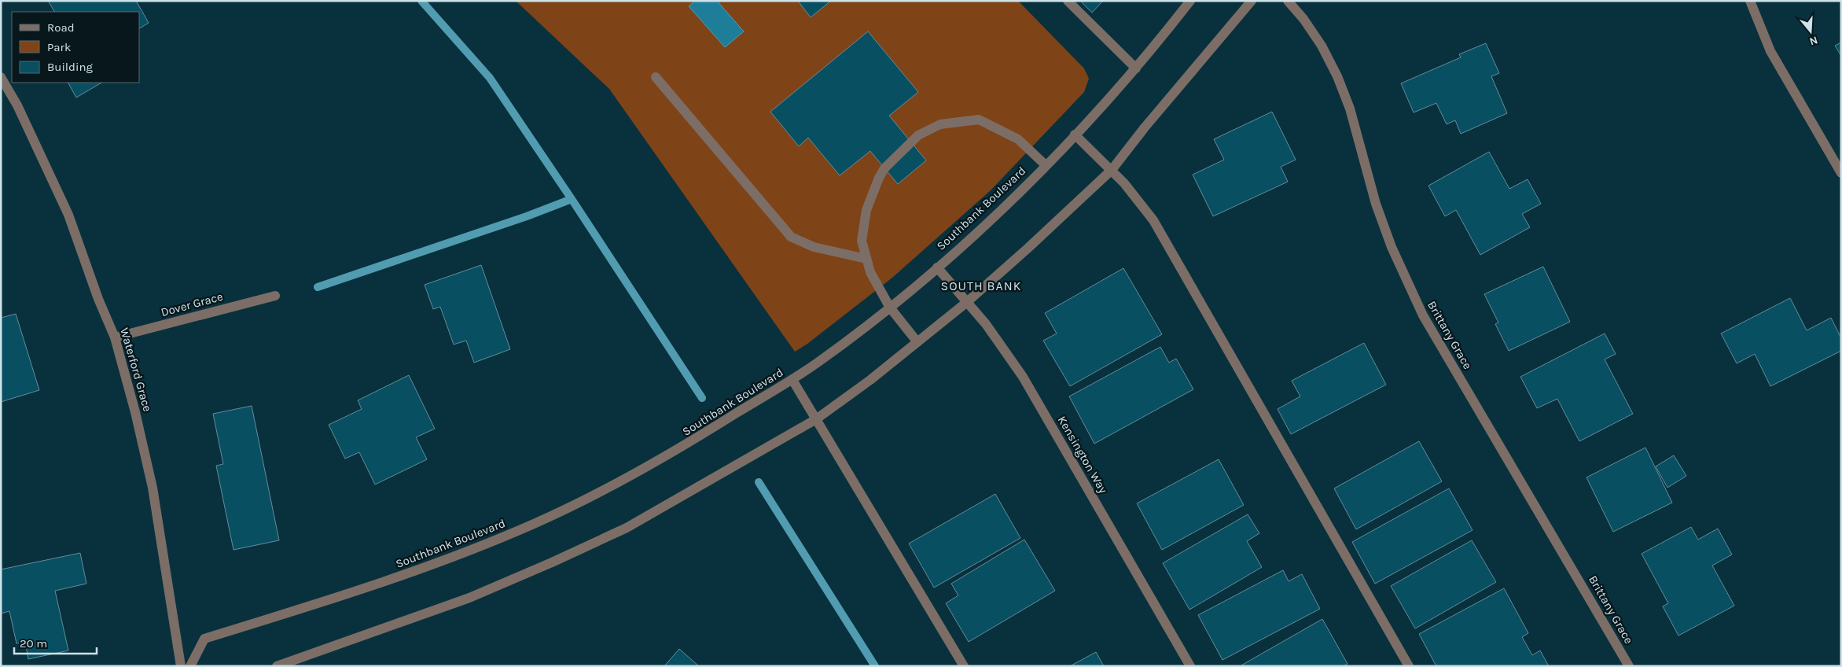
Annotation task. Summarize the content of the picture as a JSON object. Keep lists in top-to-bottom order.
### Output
{
  "streets": {
    "street": [
      "Southbank Boulevard",
      "Dover Grace",
      "Brittany Grace",
      "Waterford Grace",
      "Kensington Way"
    ]
  },
  "crossings": [
    ["Southbank Boulevard", "Kensington Way"],
    ["Dover Grace", "Waterford Grace"]
  ],
  "districts": ["SOUTH BANK"],
  "legend": ["Road", "Park", "Building"],
  "scale_bar": "20 m",
  "north": "bottom"
}
